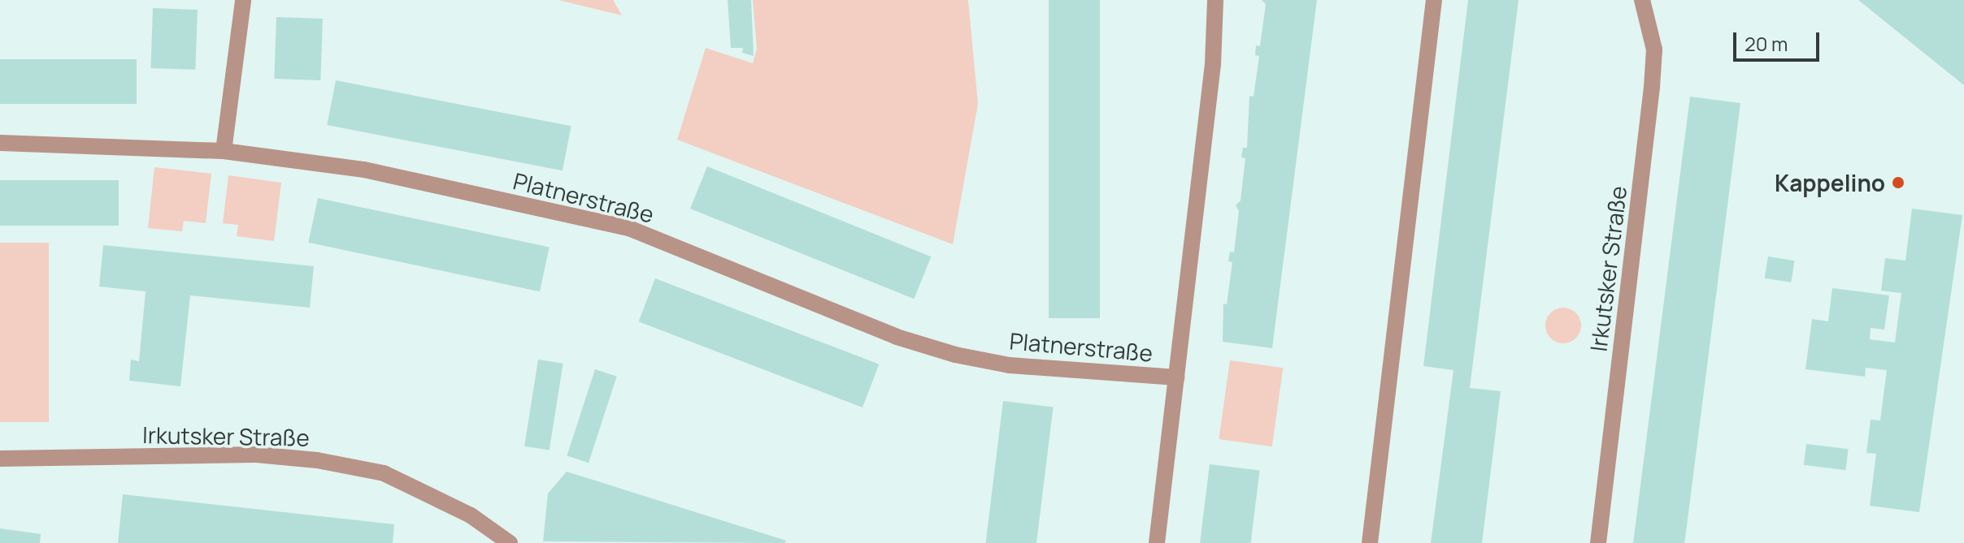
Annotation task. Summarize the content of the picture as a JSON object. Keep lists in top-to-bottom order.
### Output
{
  "streets": {
    "street": ["Platnerstraße", "Irkutsker Straße"]
  },
  "places": ["Kappelino"],
  "scale_bar": "20 m"
}
